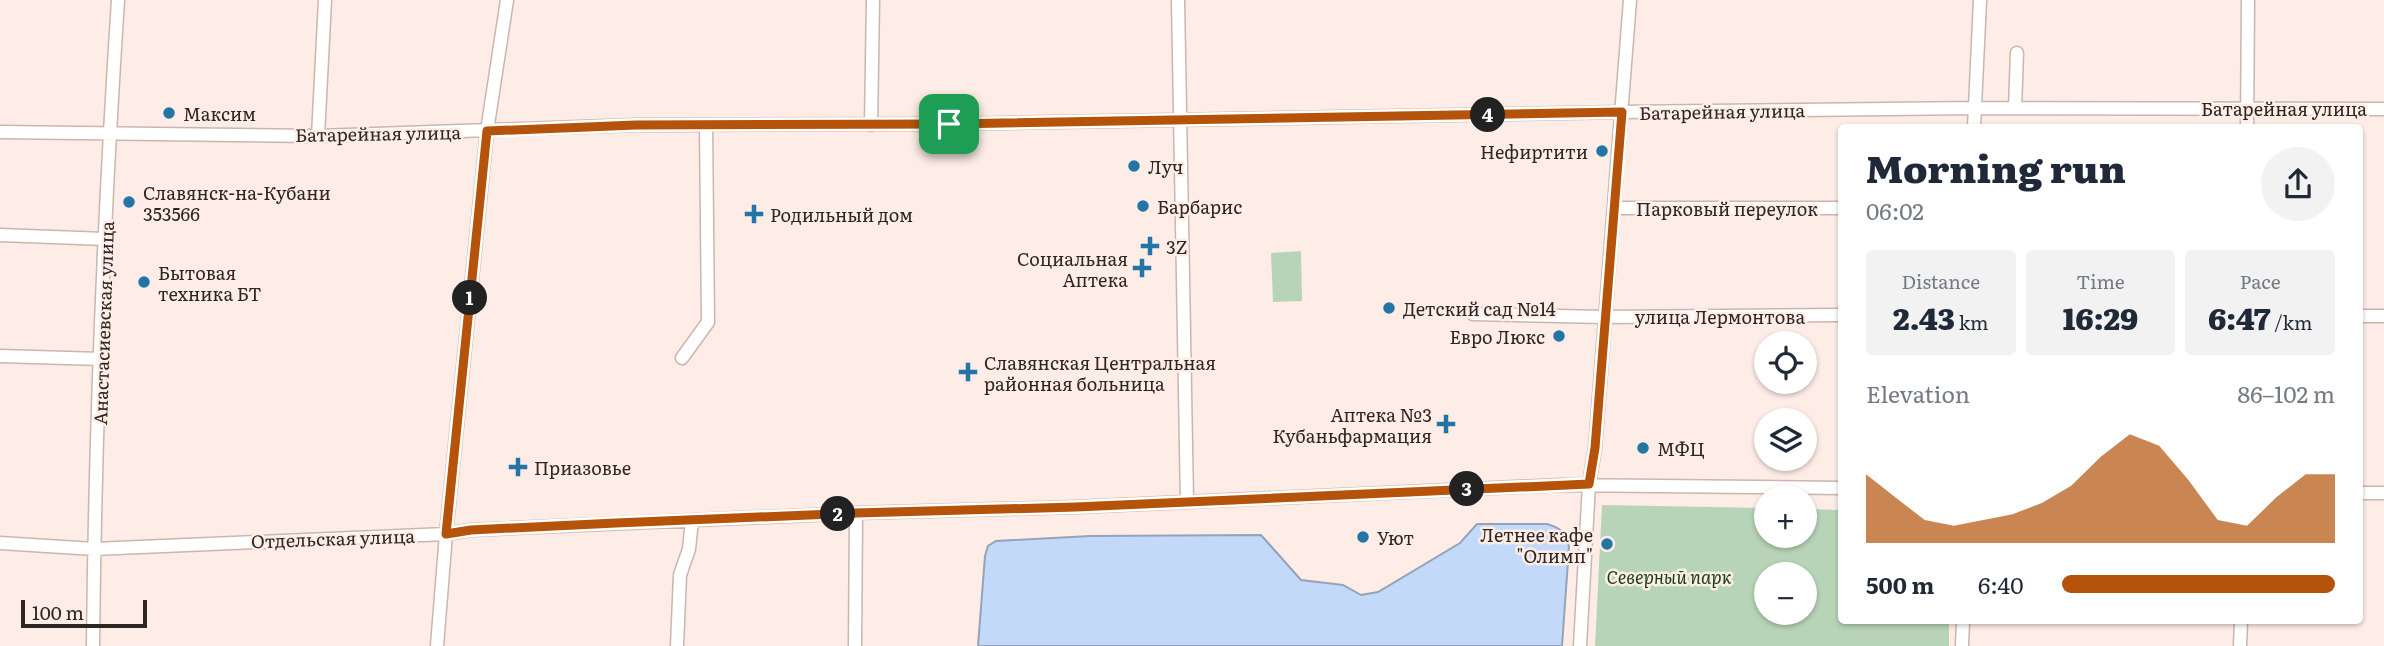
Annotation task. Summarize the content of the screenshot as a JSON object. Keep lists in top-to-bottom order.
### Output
{
  "streets": {
    "street": [
      "Батарейная улица",
      "Парковый переулок",
      "улица Лермонтова",
      "Анастасиевская улица",
      "Отдельская улица"
    ]
  },
  "crossings": [
    ["Батарейная улица", "Анастасиевская улица"],
    ["Анастасиевская улица", "Отдельская улица"]
  ],
  "parks": ["Северный парк"],
  "places": {
    "other": [
      "Максим",
      "Нефиртити",
      "Луч",
      "Славянск-на-Кубани 353566",
      "Барбарис",
      "Бытовая техника БТ",
      "Детский сад №14",
      "Евро Люкс",
      "МФЦ",
      "Уют",
      "Летнее кафе \"Олимп\""
    ],
    "health": [
      "Родильный дом",
      "3Z",
      "Социальная Аптека",
      "Славянская Центральная районная больница",
      "Аптека №3 Кубаньфармация",
      "Приазовье"
    ]
  },
  "scale_bar": "100 m",
  "page": {
    "pins": [
      "4",
      "1",
      "3",
      "2"
    ],
    "heading": ["Morning run", "06:02"],
    "stats": [
      ["Distance", "2.43 km"],
      ["Time", "16:29"],
      ["Pace", "6:47 /km"]
    ],
    "map_buttons": ["+", "−"],
    "chart": ["Elevation", "86–102 m"],
    "list": [
      {
        "name": "500 m",
        "note": "6:40"
      }
    ],
    "scale": "100 m"
  }
}
